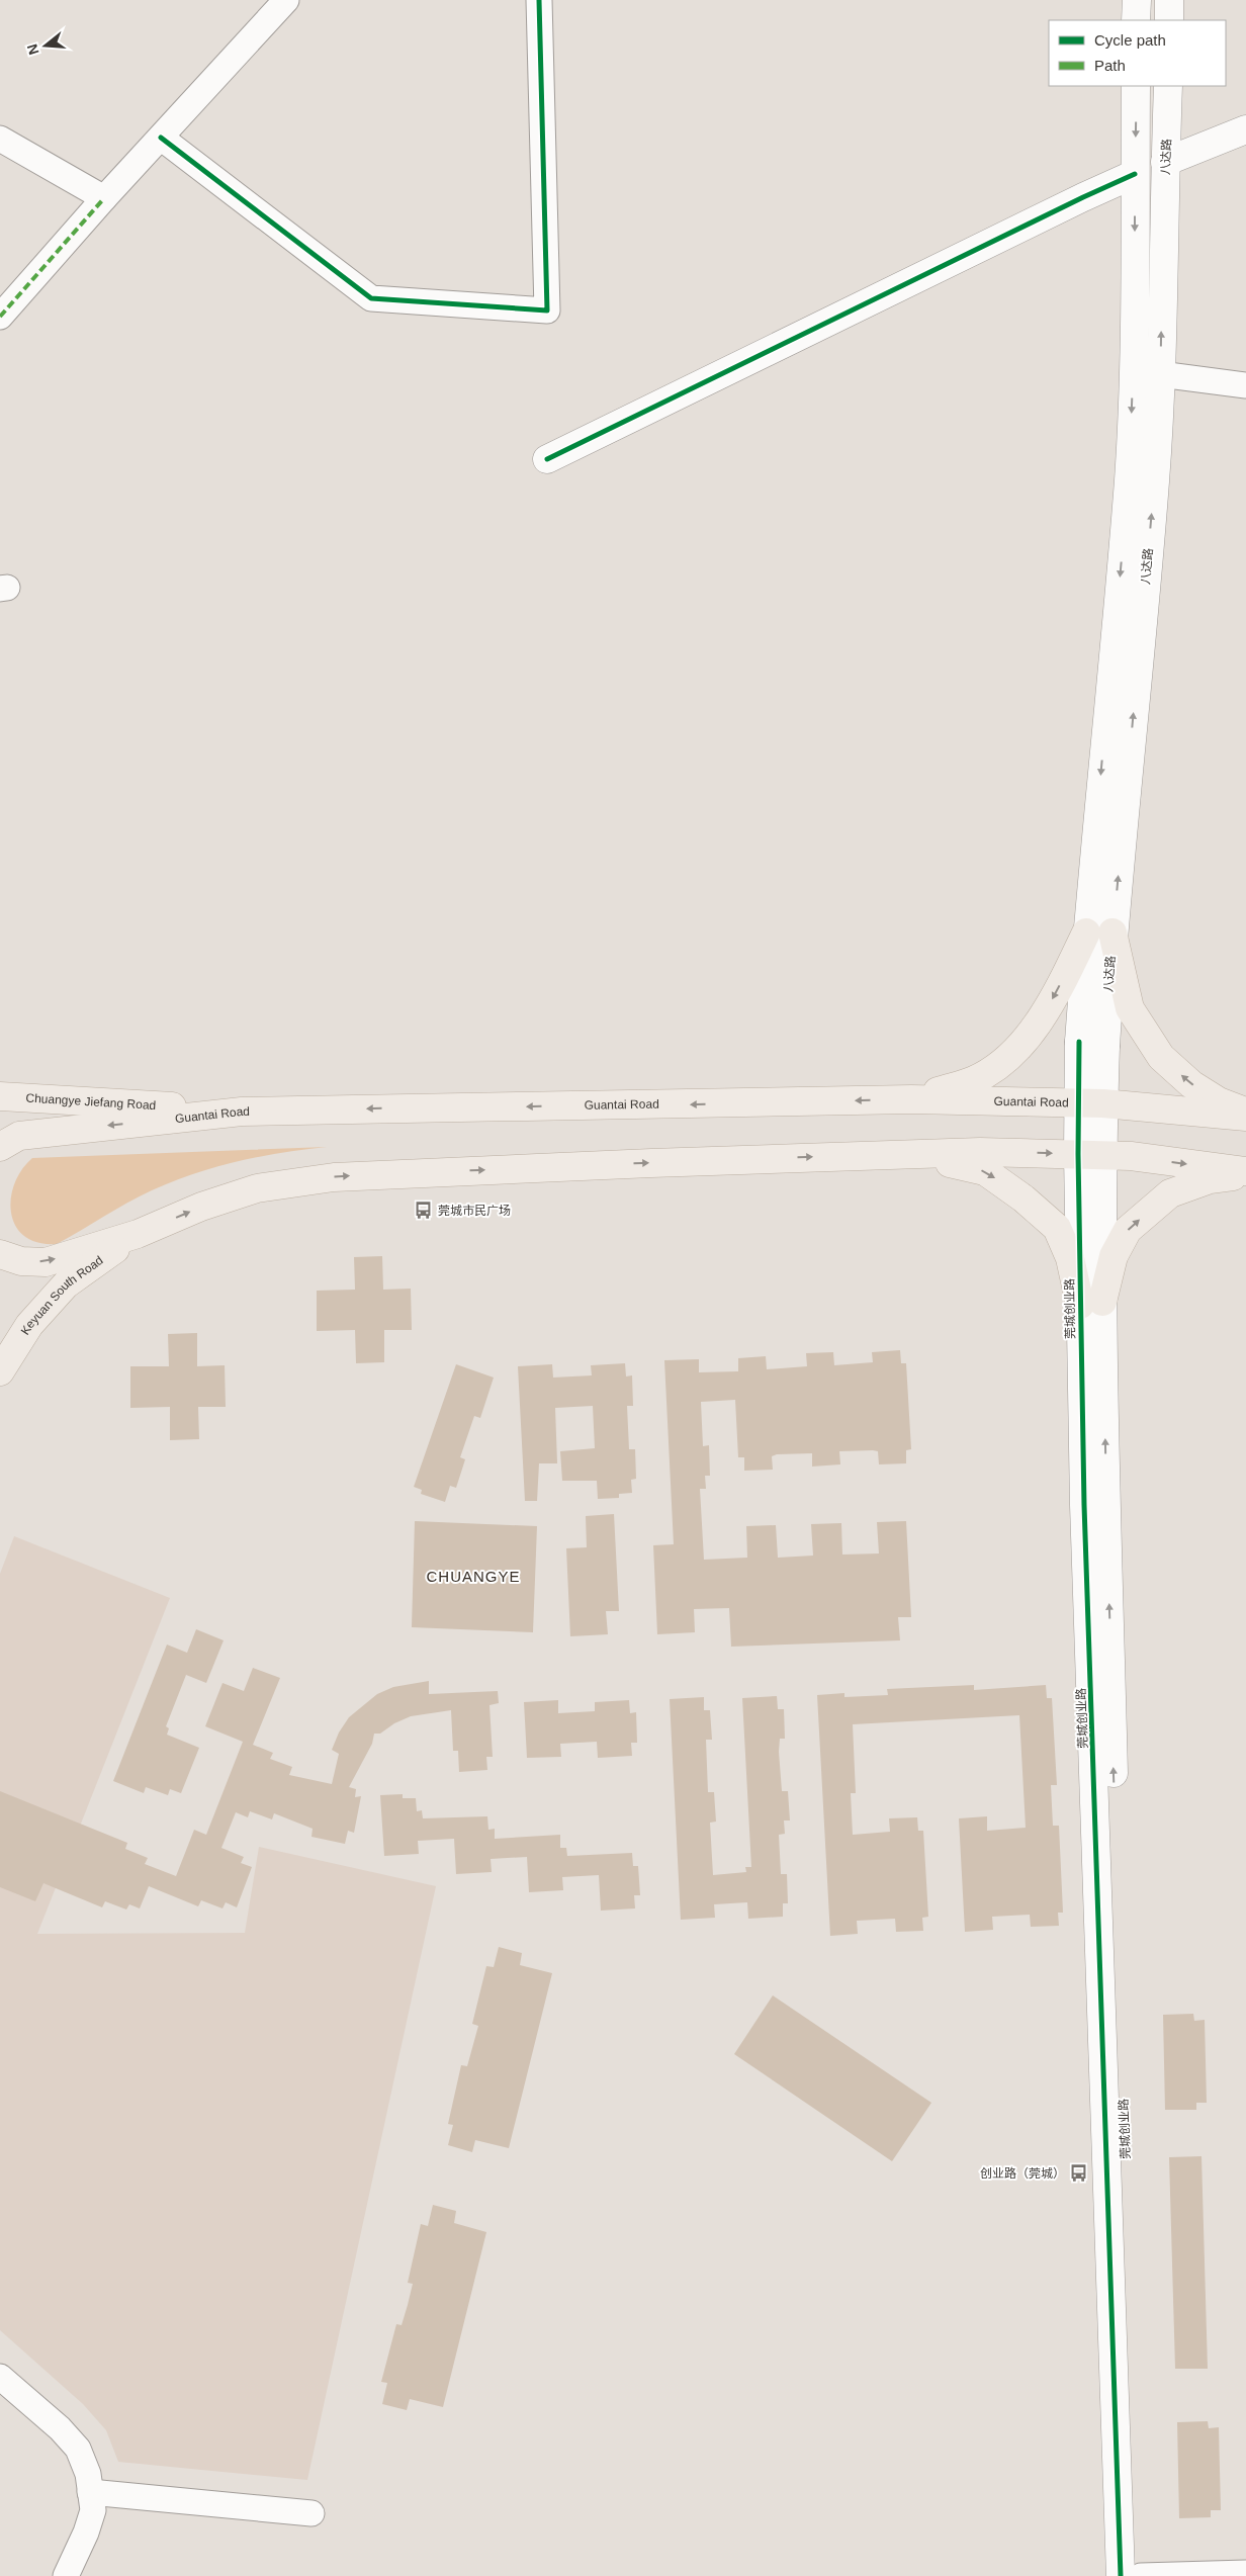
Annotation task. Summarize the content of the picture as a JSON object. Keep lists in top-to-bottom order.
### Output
{
  "streets": {
    "main road": ["Chuangye Jiefang Road", "Guantai Road", "Keyuan South Road"],
    "street": ["八达路", "莞城创业路"]
  },
  "crossings": [
    ["八达路", "莞城创业路"],
    ["Chuangye Jiefang Road", "Guantai Road"],
    ["Guantai Road", "莞城创业路"]
  ],
  "districts": ["CHUANGYE"],
  "places": {
    "bus stop": ["莞城市民广场", "创业路（莞城）"]
  },
  "legend": ["Cycle path", "Path"],
  "north": "left"
}
